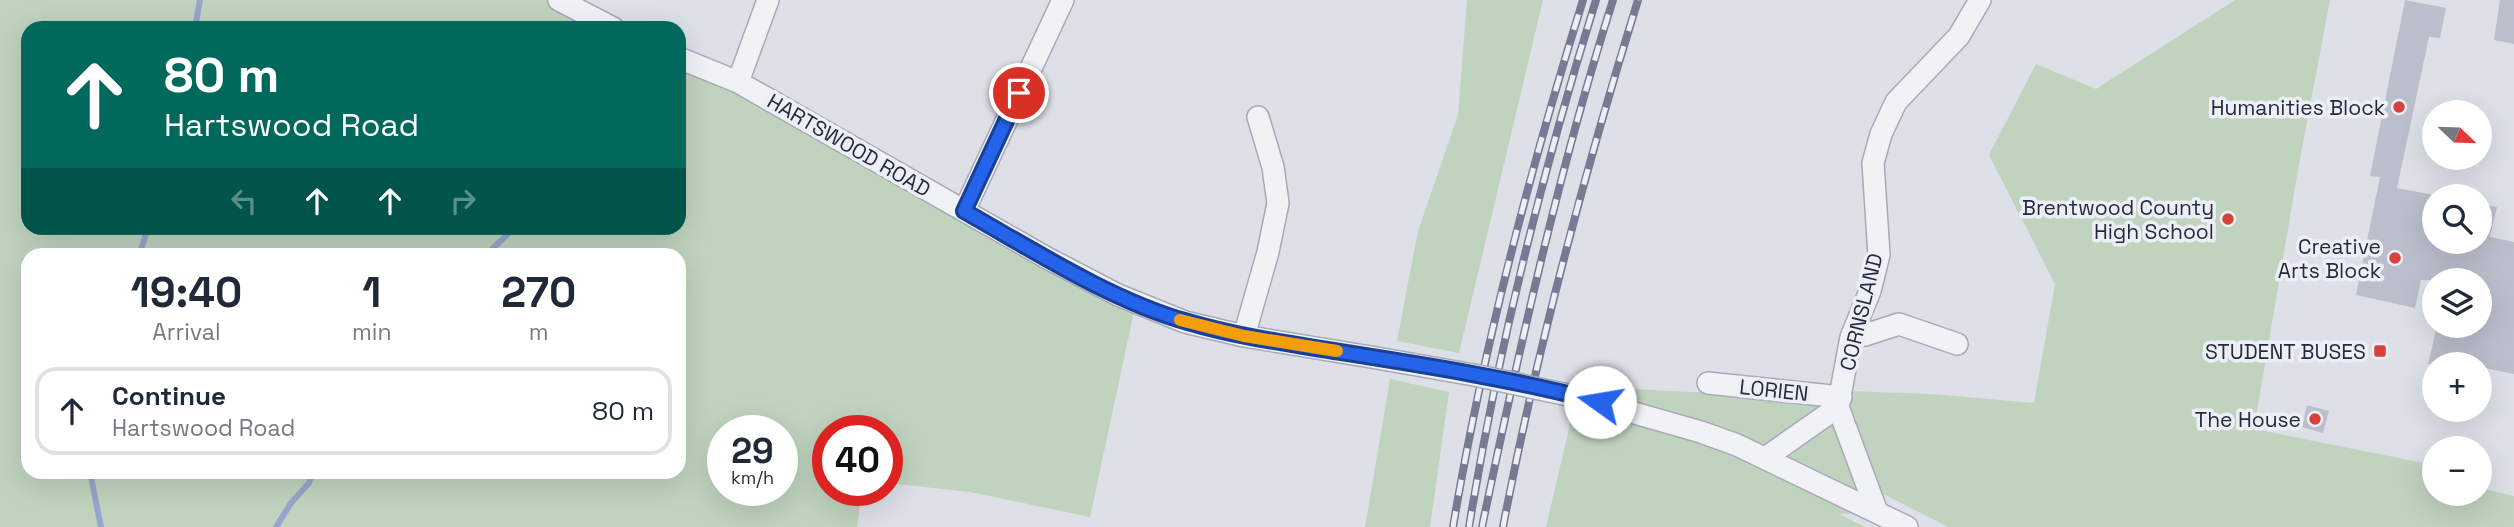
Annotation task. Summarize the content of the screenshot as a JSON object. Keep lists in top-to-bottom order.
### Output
{
  "streets": {
    "street": ["HARTSWOOD ROAD", "CORNSLAND", "LORIEN"]
  },
  "crossings": [
    ["HARTSWOOD ROAD", "CORNSLAND"],
    ["CORNSLAND", "LORIEN"]
  ],
  "places": {
    "other": [
      "Humanities Block",
      "Brentwood County High School",
      "Creative Arts Block",
      "The House"
    ],
    "transit": ["STUDENT BUSES"]
  },
  "north": "bottom right",
  "page": {
    "turn": ["80 m", "Hartswood Road"],
    "map_buttons": ["+", "−"],
    "eta": [
      "19:40",
      "Arrival",
      "1",
      "min",
      "270",
      "m"
    ],
    "list": [
      {
        "name": "Continue",
        "note": "Hartswood Road",
        "value": "80 m"
      }
    ],
    "speed": "29 km/h",
    "limit": "40"
  }
}
